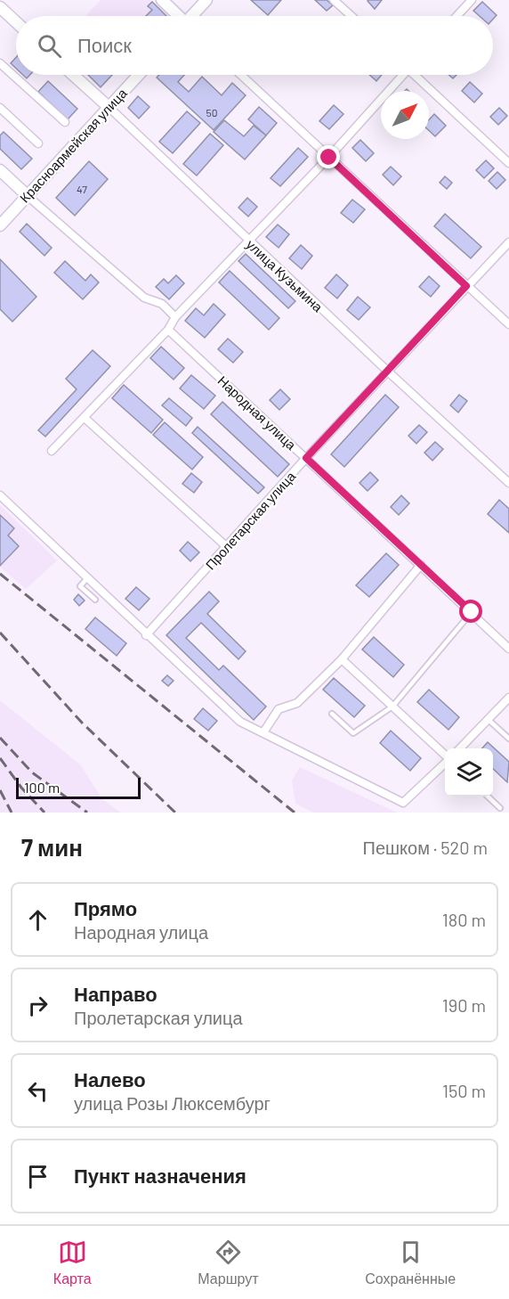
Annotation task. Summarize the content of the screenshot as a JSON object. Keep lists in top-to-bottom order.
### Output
{
  "streets": {
    "street": [
      "Красноармейская улица",
      "улица Кузьмина",
      "Народная улица",
      "Пролетарская улица"
    ]
  },
  "crossings": [
    ["Красноармейская улица", "улица Кузьмина"],
    ["улица Кузьмина", "Пролетарская улица"],
    ["Народная улица", "Пролетарская улица"]
  ],
  "house_numbers": ["50", "47"],
  "scale_bar": "100 m",
  "north": "top right",
  "page": {
    "search": "Поиск",
    "scale": "100 m",
    "heading": ["7 мин", "Пешком · 520 m"],
    "list": [
      ["Прямо", "Народная улица", "180 m"],
      ["Направо", "Пролетарская улица", "190 m"],
      ["Налево", "улица Розы Люксембург", "150 m"],
      "Пункт назначения"
    ],
    "nav": ["Карта", "Маршрут", "Сохранённые"]
  }
}
